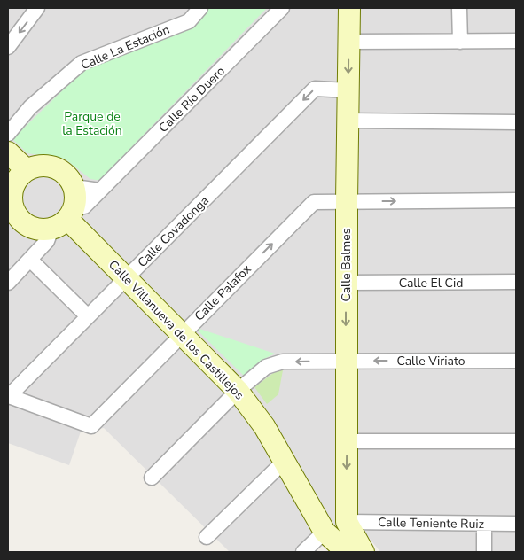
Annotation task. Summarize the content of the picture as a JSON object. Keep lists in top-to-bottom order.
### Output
{
  "streets": {
    "street": [
      "Calle La Estación",
      "Calle Río Duero",
      "Calle Covadonga",
      "Calle Balmes",
      "Calle El Cid",
      "Calle Palafox",
      "Calle Villanueva de los Castillejos",
      "Calle Viriato",
      "Calle Teniente Ruiz"
    ]
  },
  "crossings": [
    ["Calle Río Duero", "Calle Villanueva de los Castillejos"],
    ["Calle Covadonga", "Calle Balmes"],
    ["Calle Covadonga", "Calle Palafox"],
    ["Calle Covadonga", "Calle Villanueva de los Castillejos"],
    ["Calle Balmes", "Calle El Cid"],
    ["Calle Balmes", "Calle Palafox"],
    ["Calle Balmes", "Calle Viriato"],
    ["Calle Balmes", "Calle Teniente Ruiz"],
    ["Calle Palafox", "Calle Villanueva de los Castillejos"],
    ["Calle Villanueva de los Castillejos", "Calle Viriato"]
  ],
  "one_way": ["Calle Covadonga", "Calle Balmes"],
  "parks": ["Parque de la Estación"]
}
